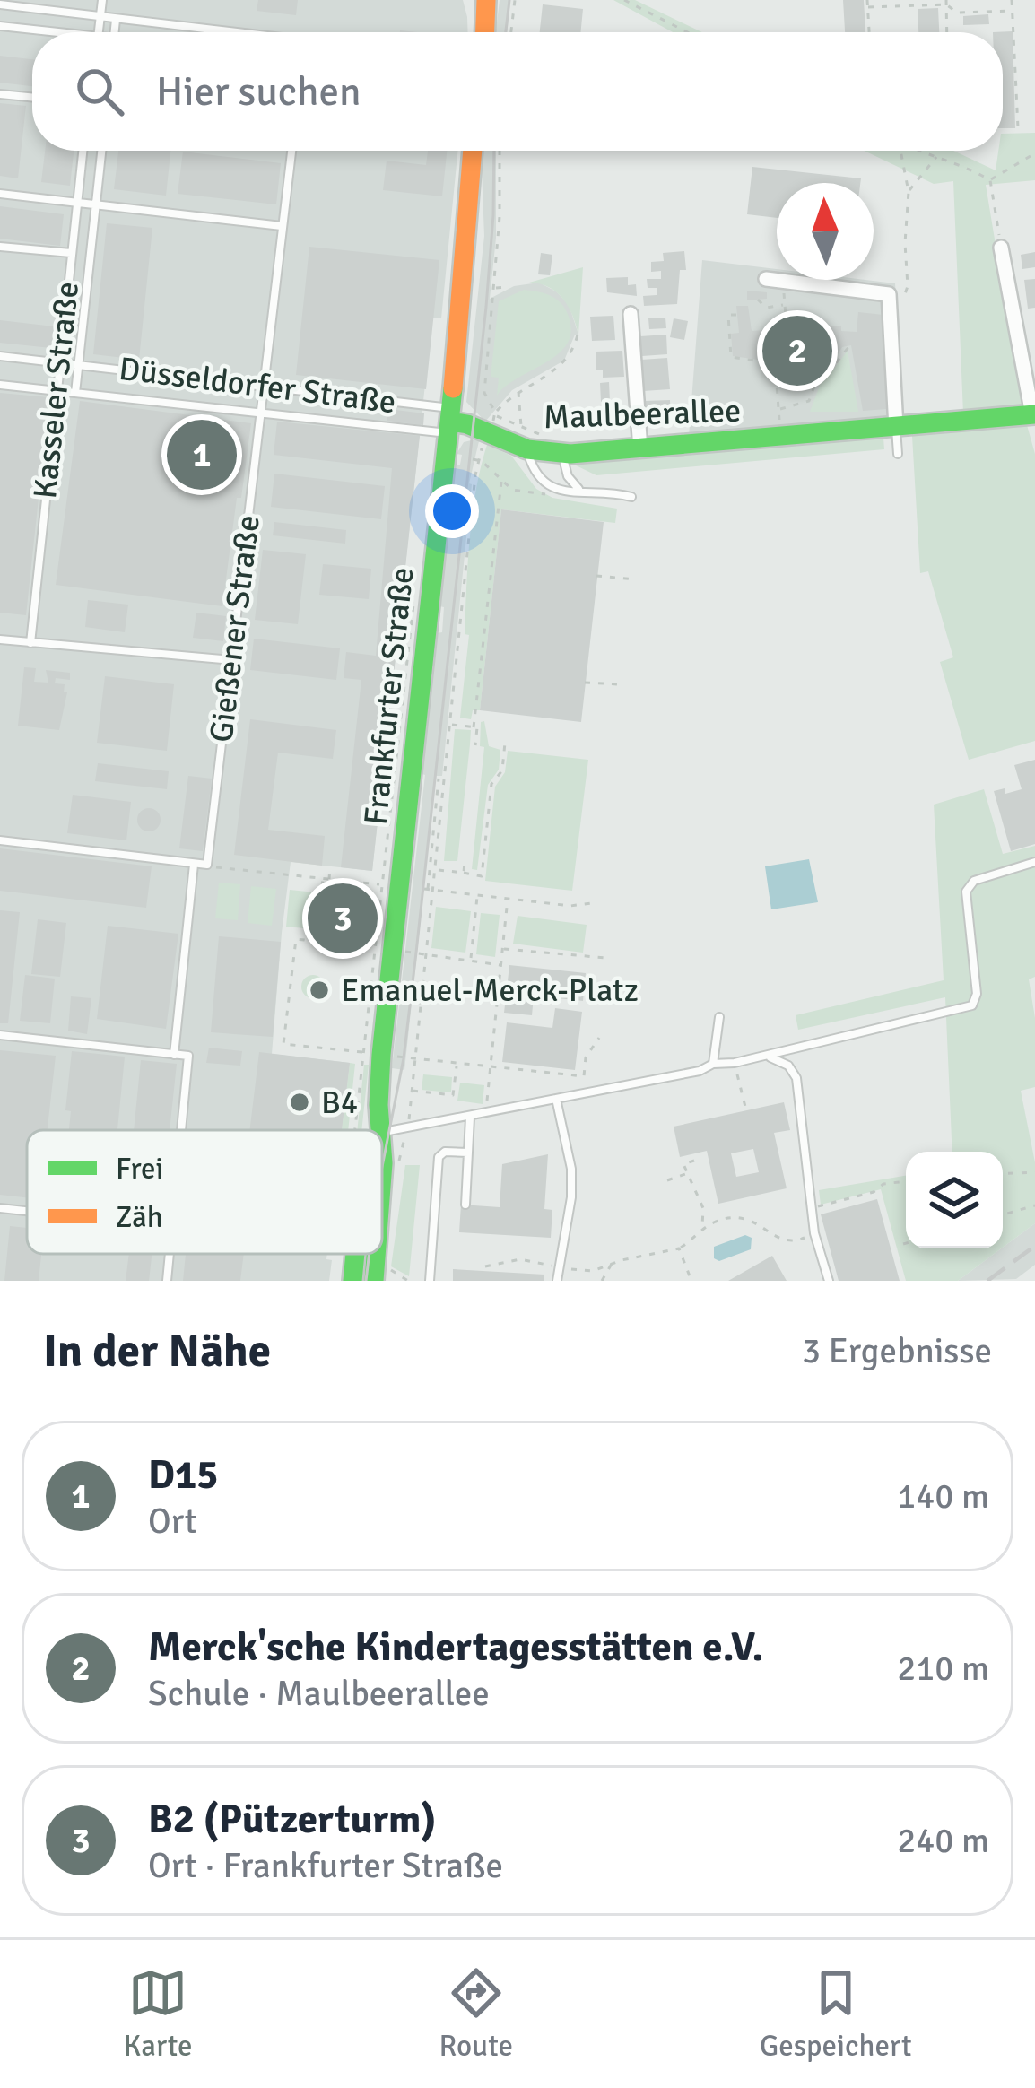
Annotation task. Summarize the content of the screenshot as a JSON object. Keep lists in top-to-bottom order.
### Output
{
  "streets": {
    "main road": ["Maulbeerallee", "Frankfurter Straße"],
    "lane": ["Düsseldorfer Straße", "Kasseler Straße", "Gießener Straße"]
  },
  "crossings": [
    ["Düsseldorfer Straße", "Kasseler Straße"],
    ["Düsseldorfer Straße", "Maulbeerallee"],
    ["Düsseldorfer Straße", "Gießener Straße"],
    ["Düsseldorfer Straße", "Frankfurter Straße"],
    ["Maulbeerallee", "Frankfurter Straße"]
  ],
  "places": ["Emanuel-Merck-Platz", "B4"],
  "legend": ["Frei", "Zäh"],
  "north": "top",
  "page": {
    "search": "Hier suchen",
    "pins": ["2", "1", "3"],
    "heading": ["In der Nähe", "3 Ergebnisse"],
    "list": [
      {
        "mark": "1",
        "name": "D15",
        "note": "Ort",
        "value": "140 m"
      },
      {
        "mark": "2",
        "name": "Merck'sche Kindertagesstätten e.V.",
        "note": "Schule · Maulbeerallee",
        "value": "210 m"
      },
      {
        "mark": "3",
        "name": "B2 (Pützerturm)",
        "note": "Ort · Frankfurter Straße",
        "value": "240 m"
      }
    ],
    "nav": ["Karte", "Route", "Gespeichert"]
  }
}
